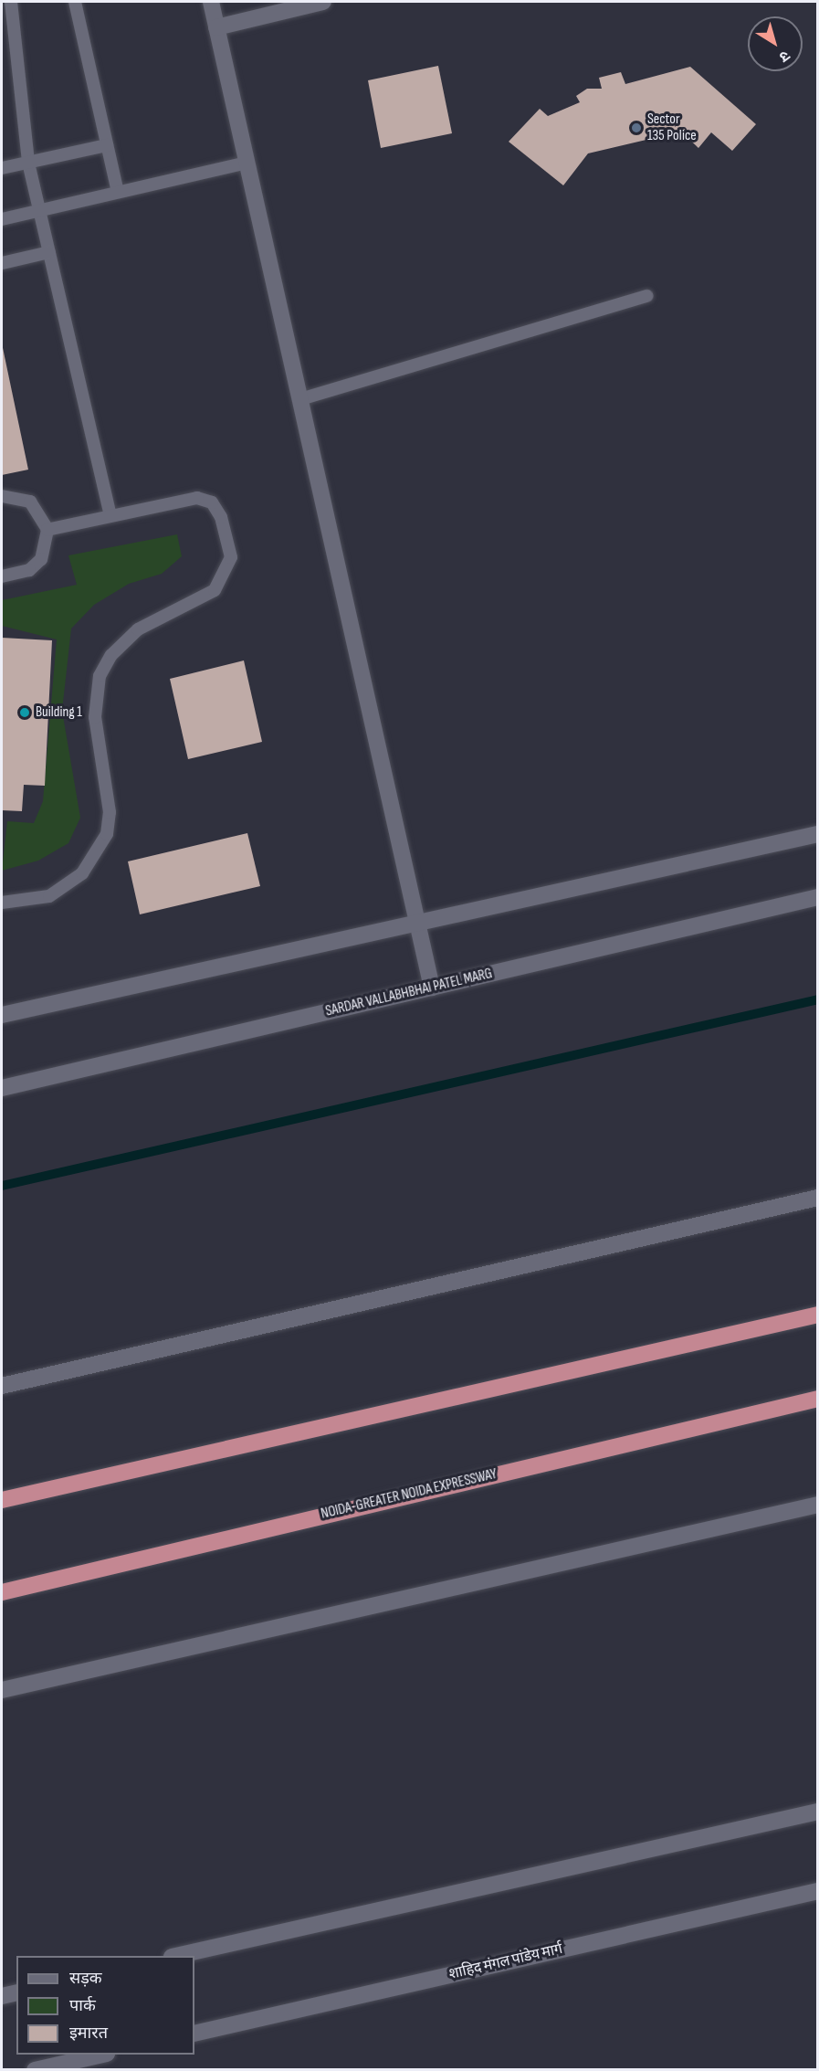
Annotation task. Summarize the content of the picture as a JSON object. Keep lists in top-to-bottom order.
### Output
{
  "streets": {
    "highway": ["NOIDA-GREATER NOIDA EXPRESSWAY"],
    "street": ["SARDAR VALLABHBHAI PATEL MARG", "शाहिद मंगल पांडेय मार्ग"]
  },
  "places": ["Sector 135 Police", "Building 1"],
  "legend": ["सड़क", "पार्क", "इमारत"],
  "north": "bottom right"
}
